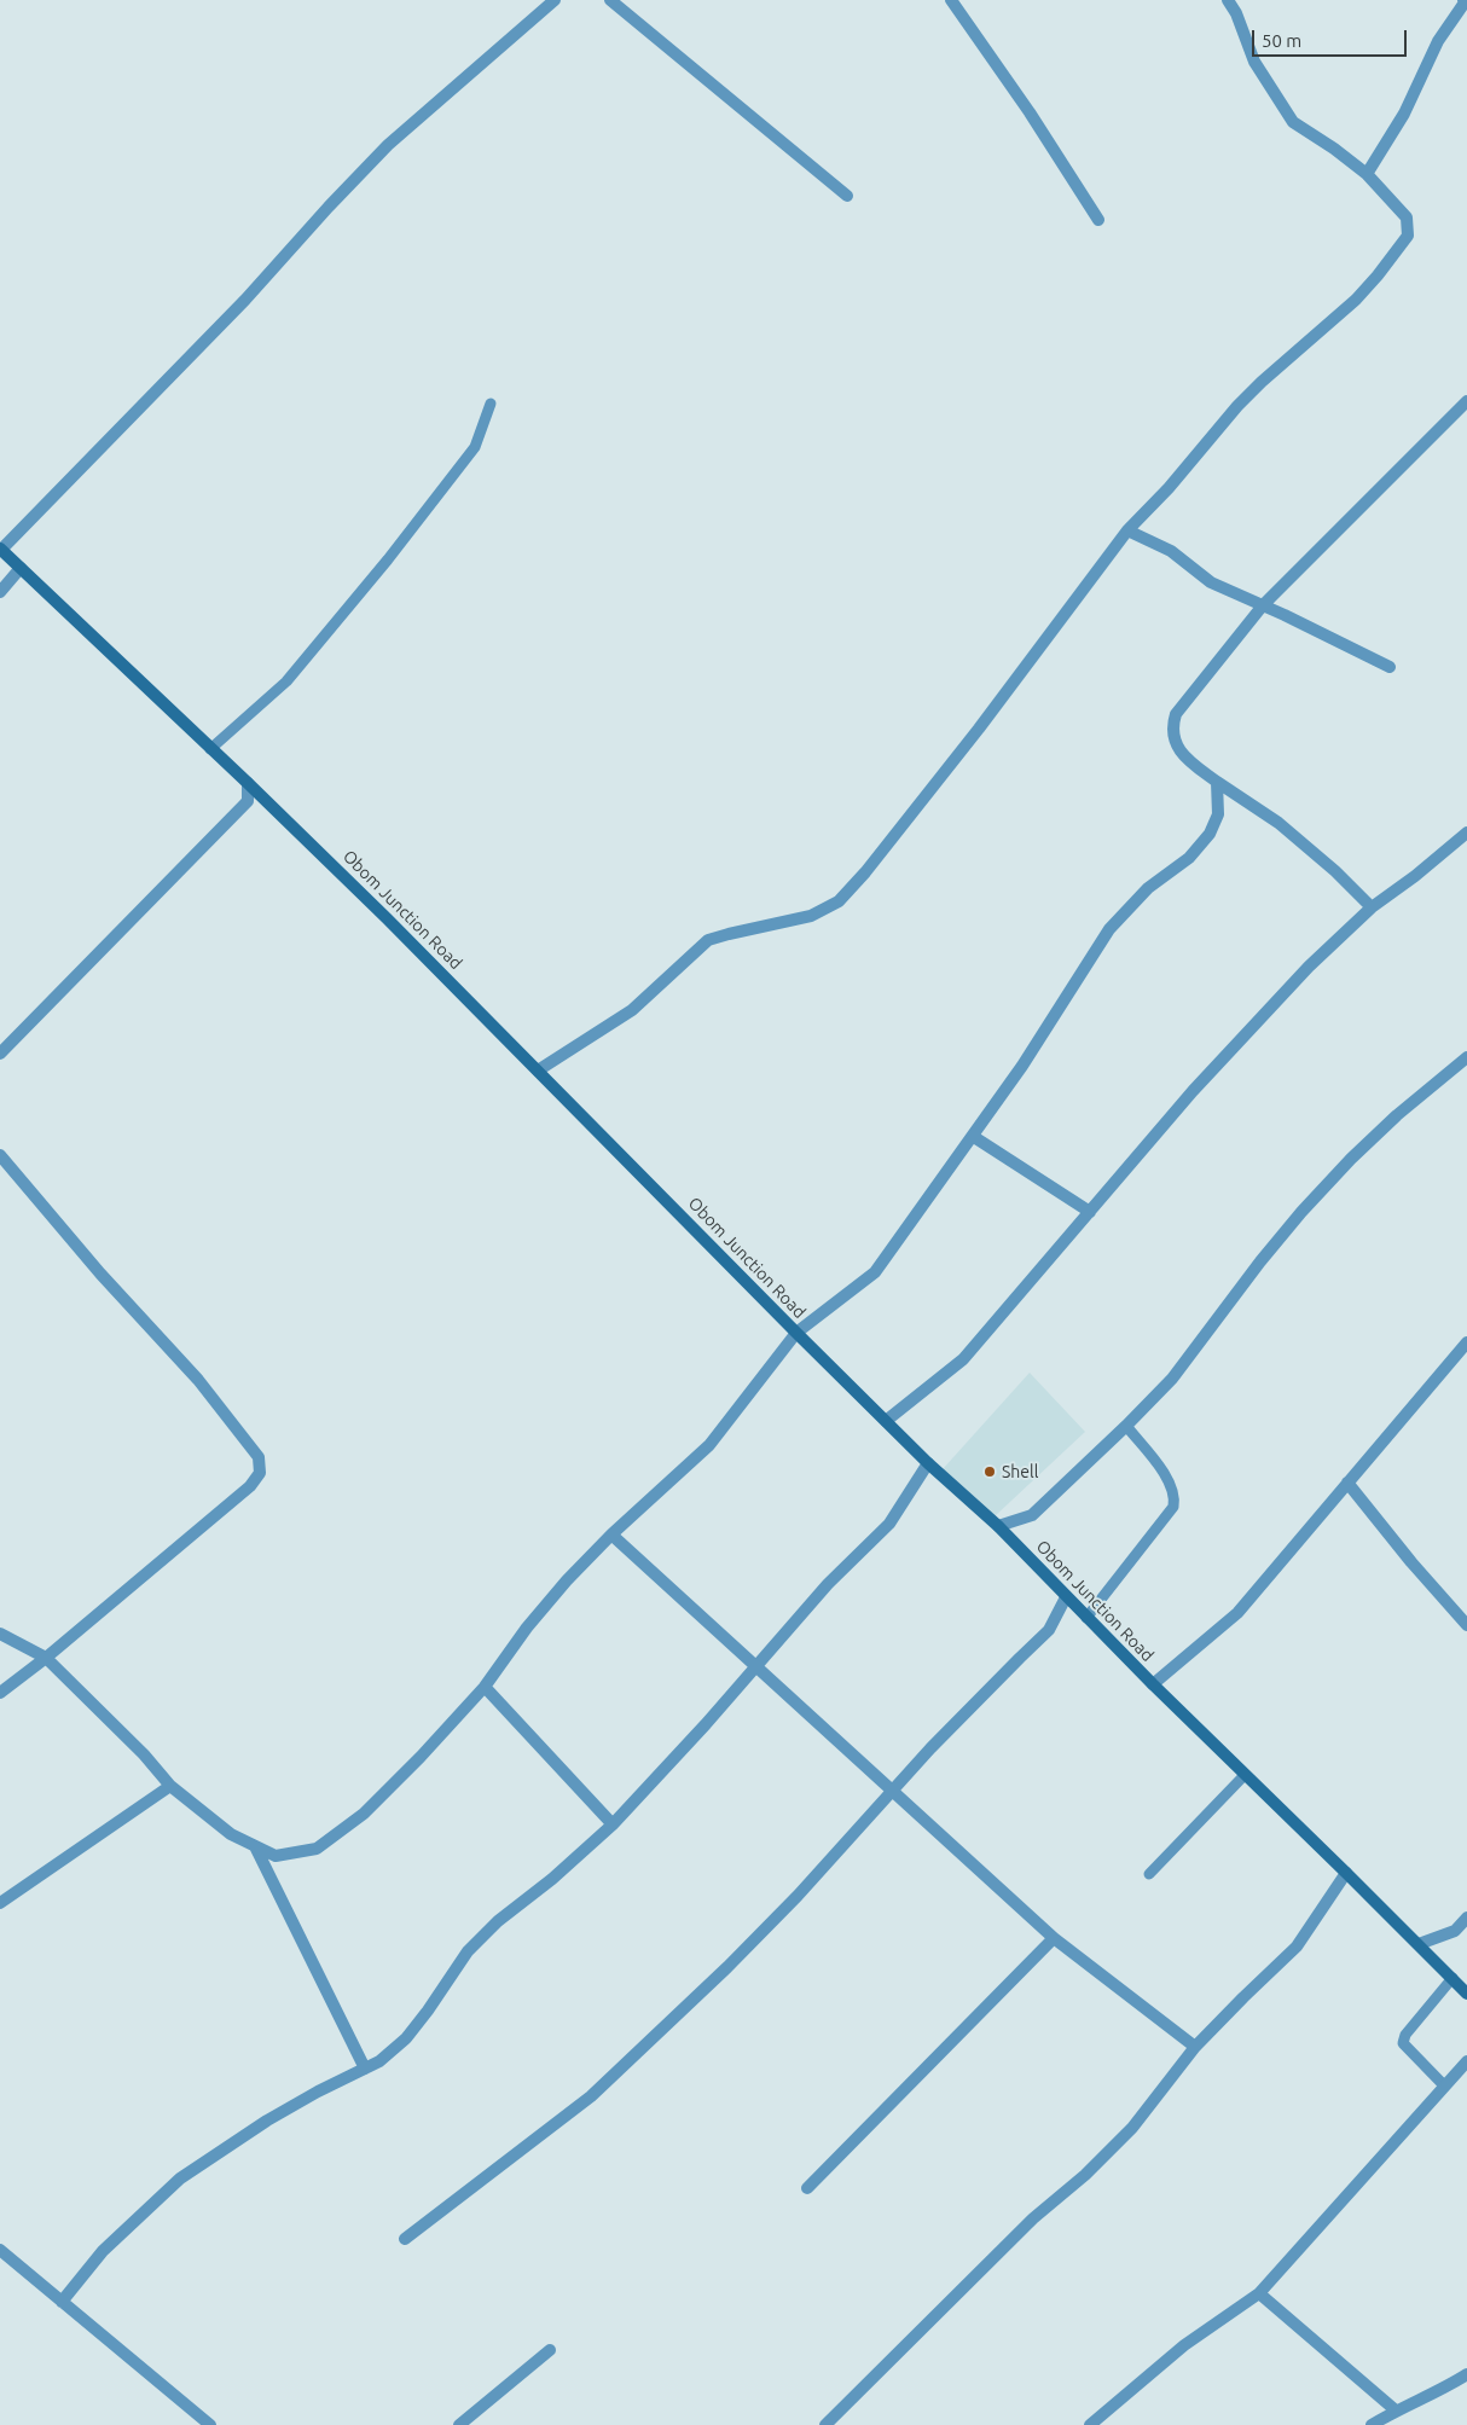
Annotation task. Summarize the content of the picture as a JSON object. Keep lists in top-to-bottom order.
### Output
{
  "streets": {
    "main road": ["Obom Junction Road"]
  },
  "places": ["Shell"],
  "scale_bar": "50 m"
}
